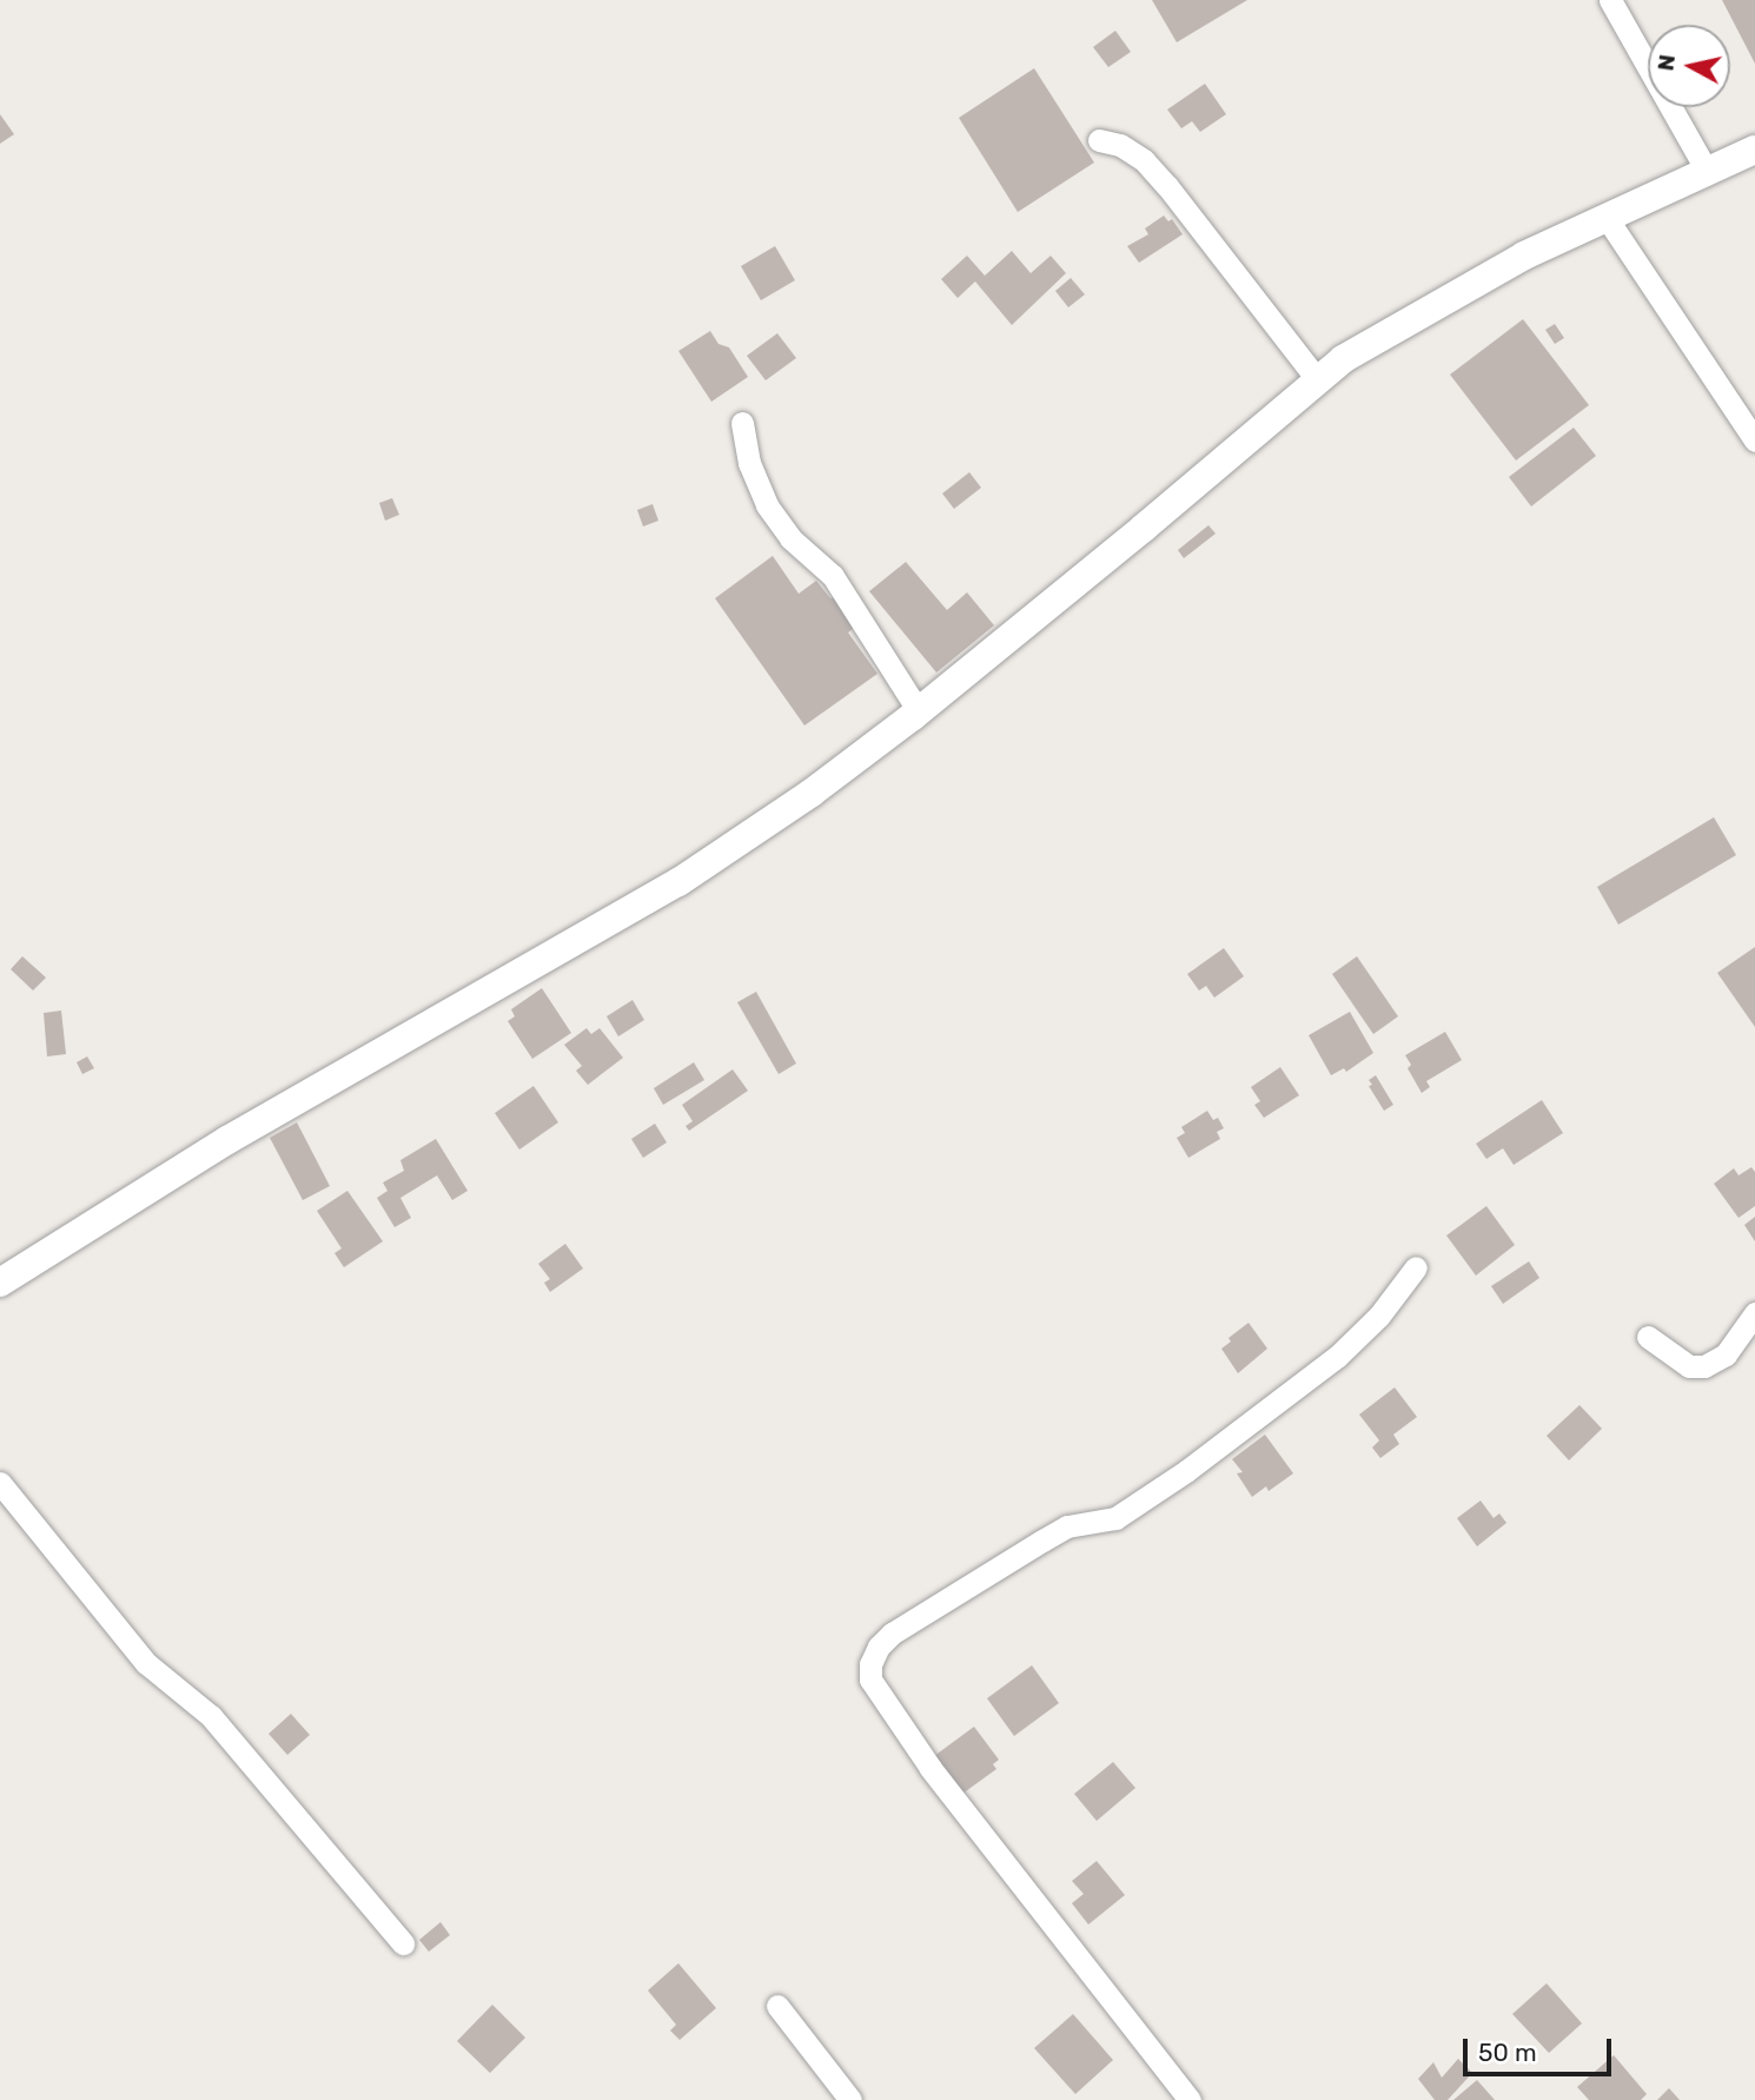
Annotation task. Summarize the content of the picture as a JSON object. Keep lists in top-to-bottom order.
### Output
{
  "scale_bar": "50 m",
  "north": "left"
}
